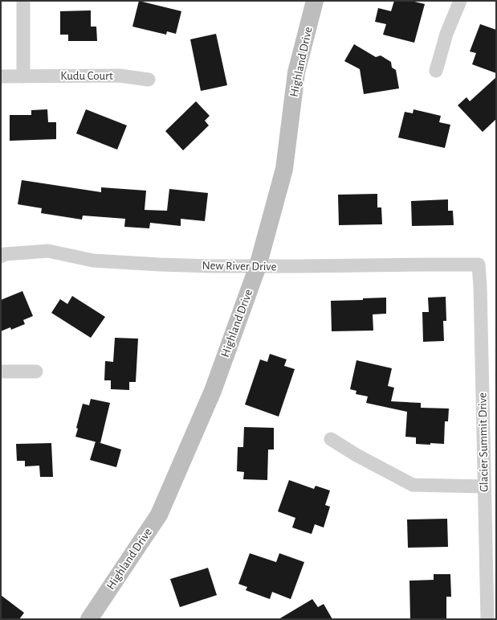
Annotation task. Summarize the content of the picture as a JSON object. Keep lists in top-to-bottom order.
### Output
{
  "streets": {
    "street": [
      "Highland Drive",
      "Kudu Court",
      "New River Drive",
      "Glacier Summit Drive"
    ]
  },
  "crossings": [
    ["Highland Drive", "New River Drive"],
    ["New River Drive", "Glacier Summit Drive"]
  ]
}
